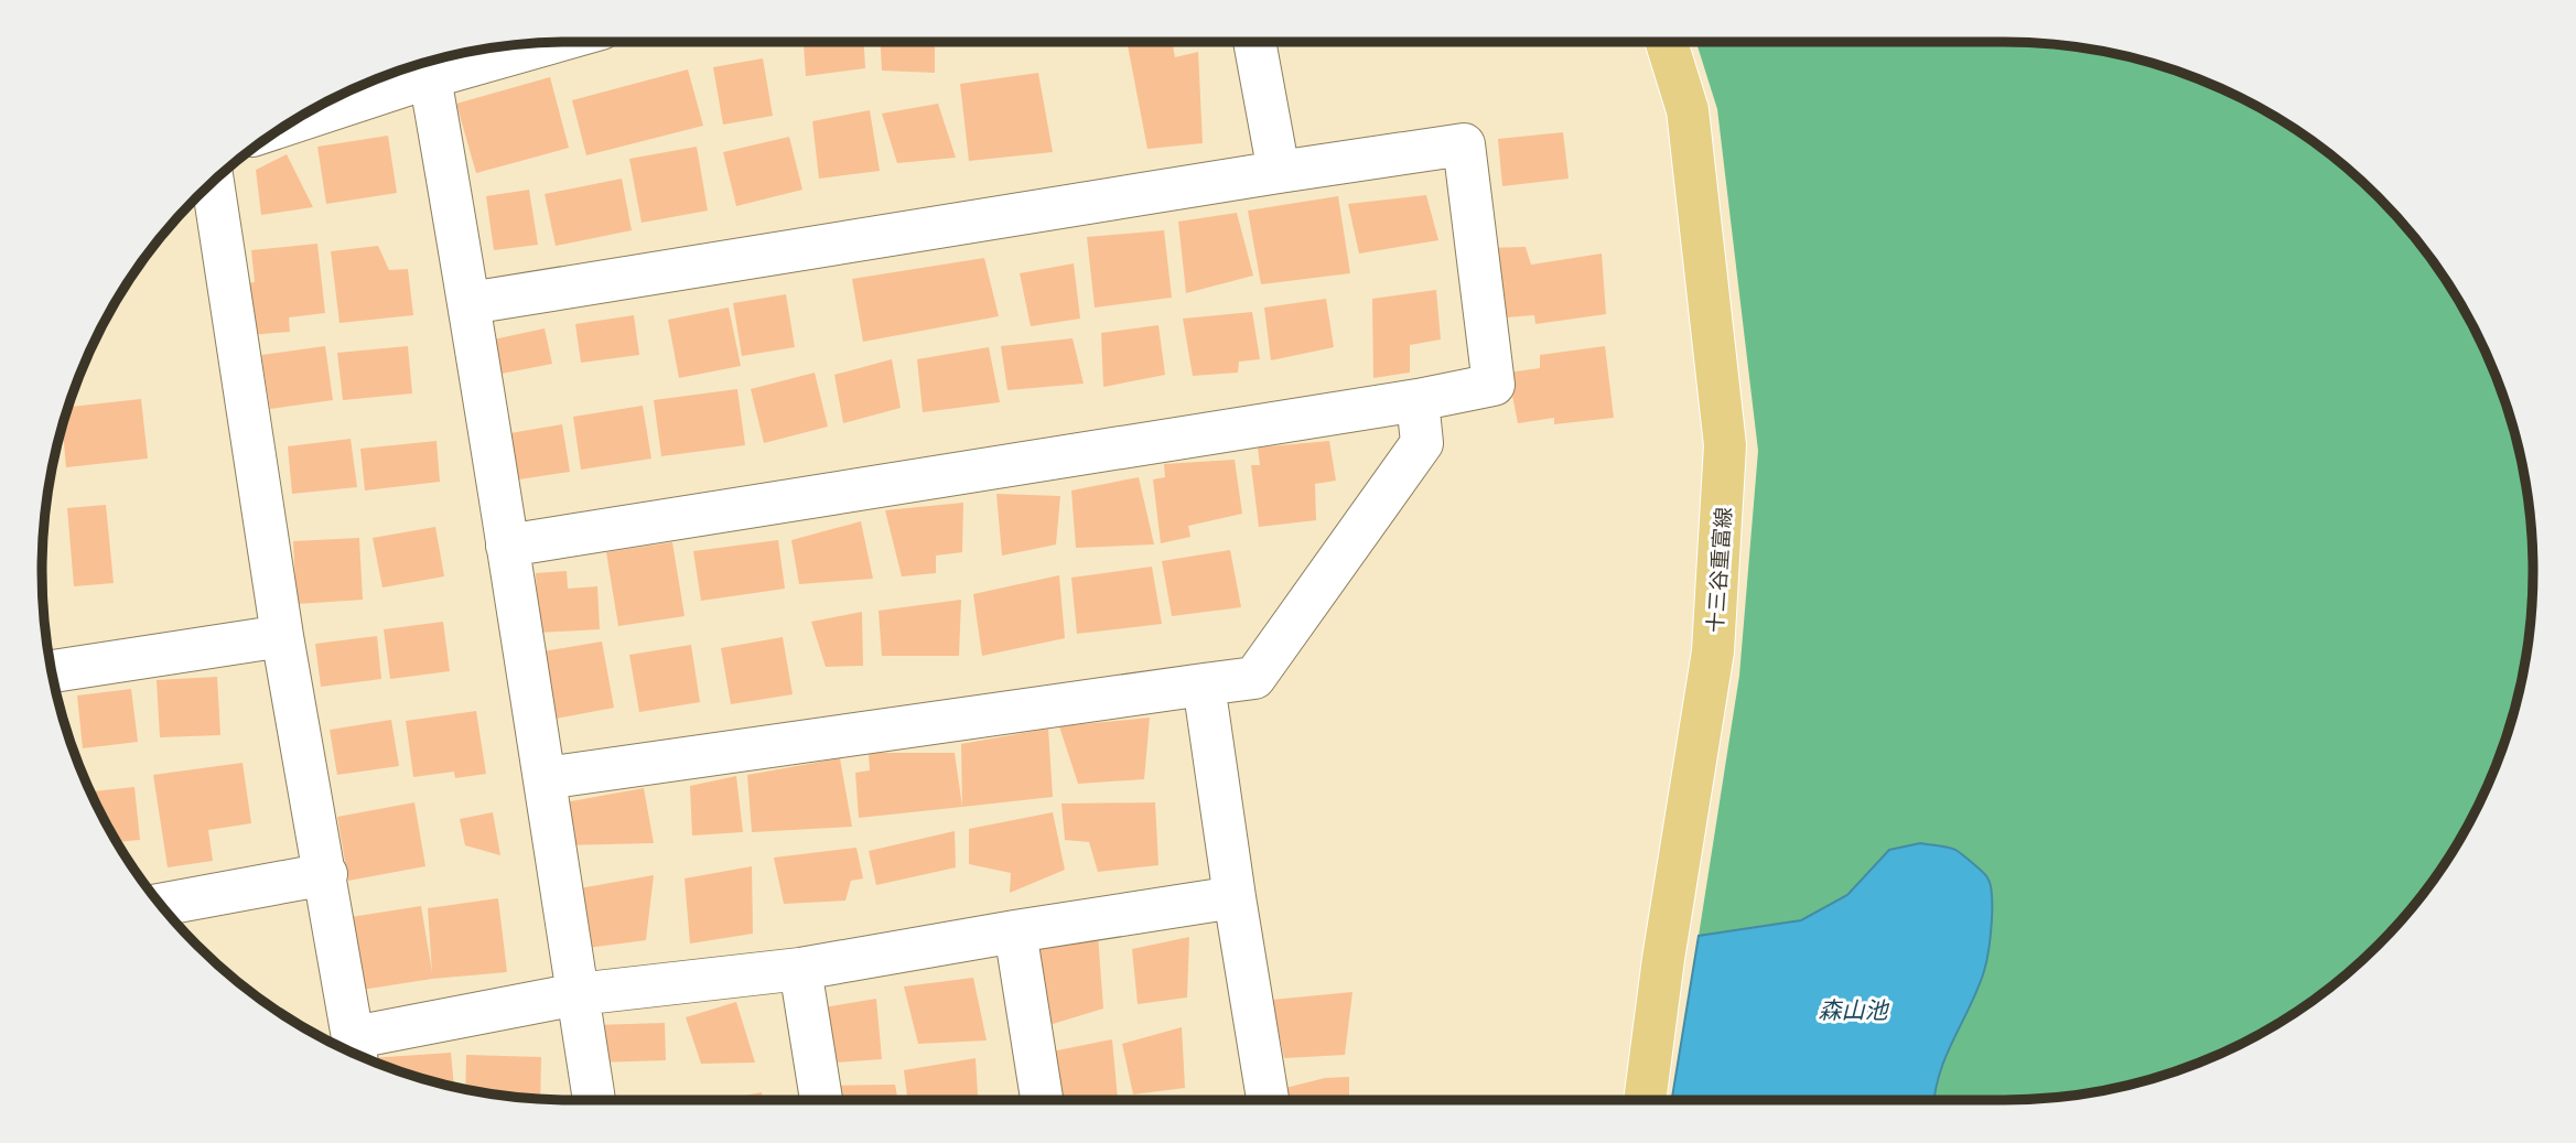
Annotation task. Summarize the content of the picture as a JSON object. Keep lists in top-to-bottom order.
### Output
{
  "streets": {
    "main road": ["十三谷重富線"]
  },
  "water": ["森山池"]
}
